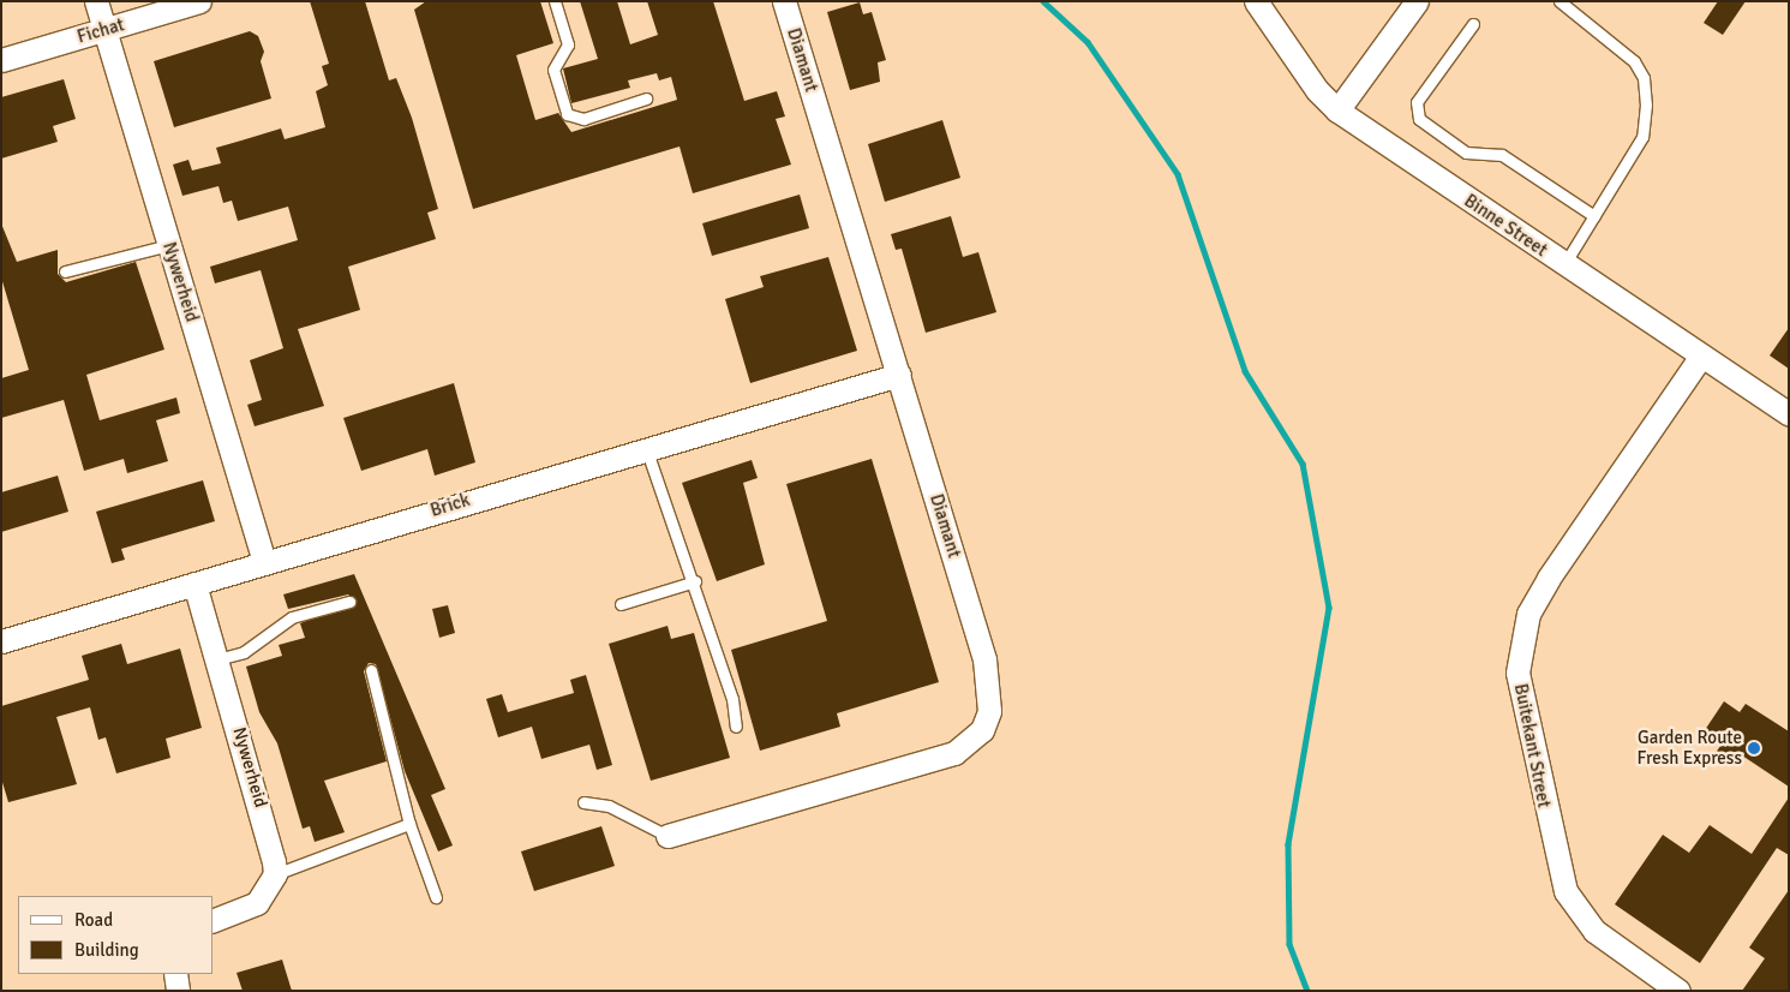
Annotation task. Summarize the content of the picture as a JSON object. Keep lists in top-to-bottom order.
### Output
{
  "streets": {
    "street": [
      "Fichat",
      "Diamant",
      "Binne Street",
      "Nywerheid",
      "Brick",
      "Buitekant Street"
    ]
  },
  "crossings": [
    ["Fichat", "Nywerheid"],
    ["Diamant", "Brick"],
    ["Binne Street", "Buitekant Street"],
    ["Nywerheid", "Brick"]
  ],
  "places": ["Garden Route Fresh Express"],
  "legend": ["Road", "Building"]
}
